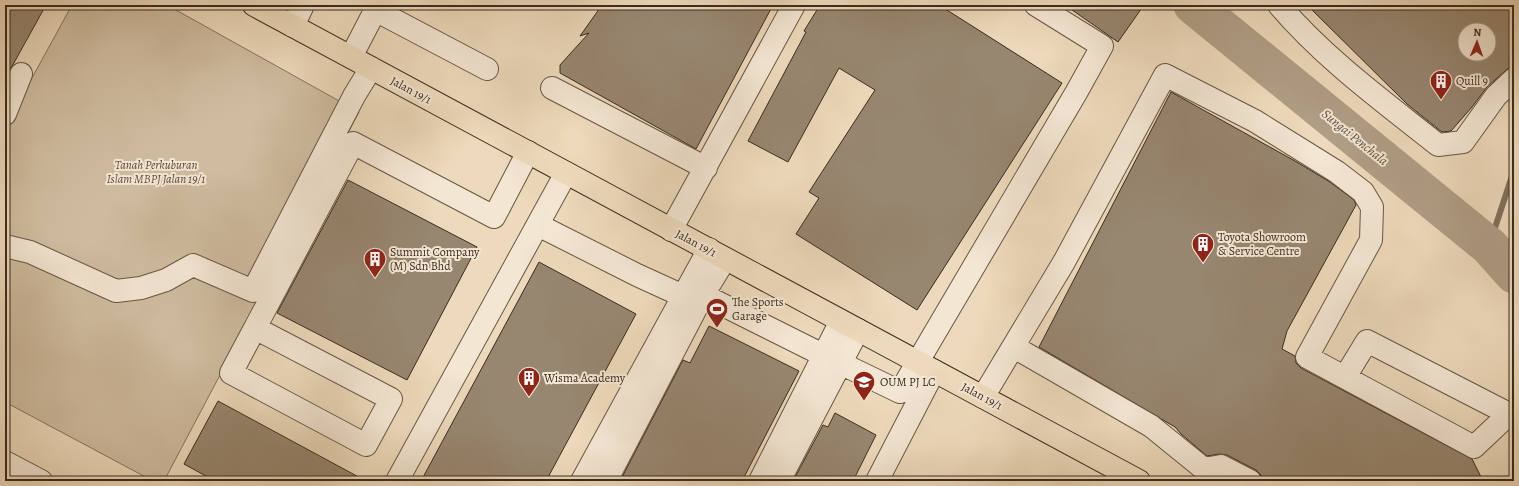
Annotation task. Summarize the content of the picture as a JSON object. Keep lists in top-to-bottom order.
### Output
{
  "streets": {
    "main road": ["Jalan 19/1"]
  },
  "water": ["Sungai Penchala"],
  "parks": ["Tanah Perkuburan Islam MBPJ Jalan 19/1"],
  "places": {
    "building": [
      "Quill 9",
      "Toyota Showroom & Service Centre",
      "Summit Company (M) Sdn Bhd",
      "Wisma Academy"
    ],
    "sports": ["The Sports Garage"],
    "school or university": ["OUM PJ LC"]
  },
  "north": "top"
}
